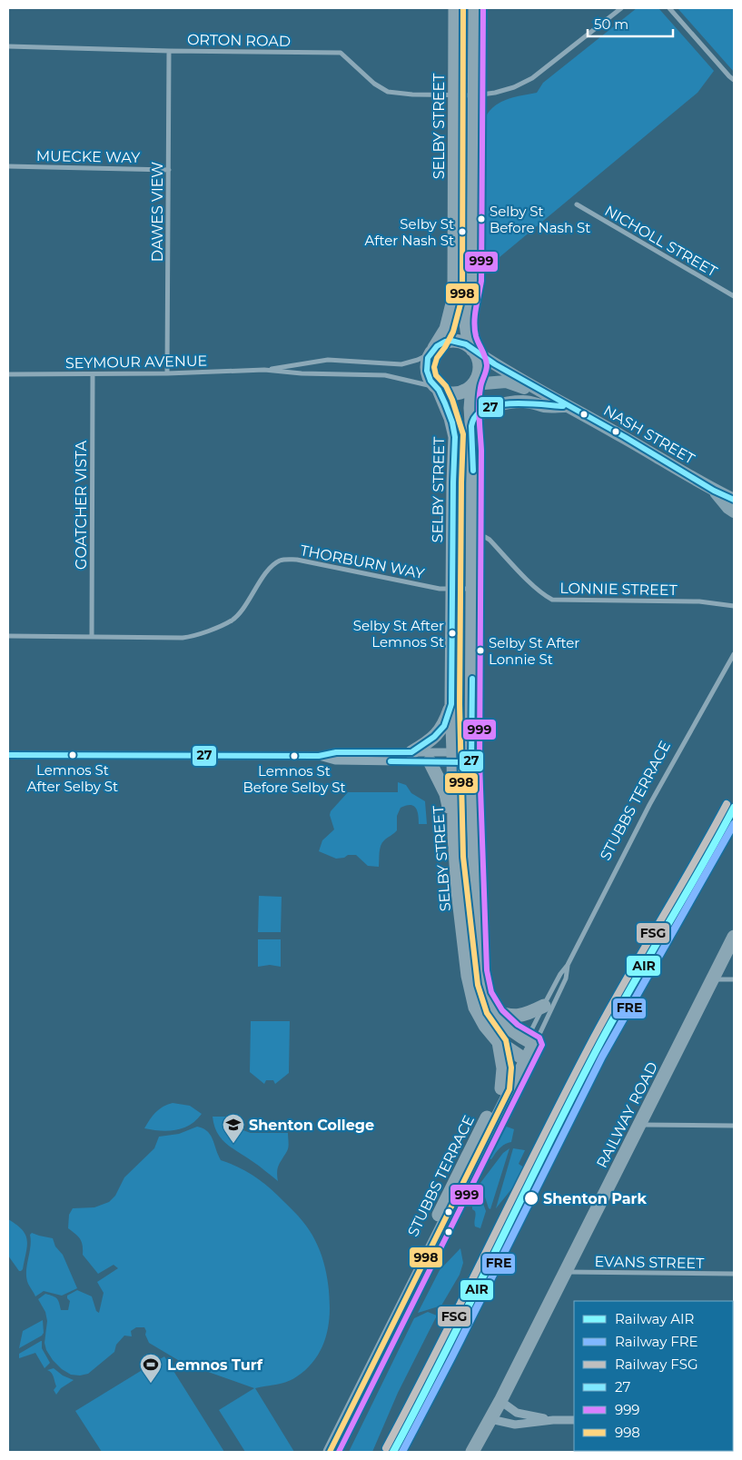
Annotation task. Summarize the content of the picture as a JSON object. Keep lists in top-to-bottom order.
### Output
{
  "streets": {
    "main road": [
      "SELBY STREET",
      "NASH STREET",
      "STUBBS TERRACE",
      "RAILWAY ROAD"
    ],
    "street": [
      "ORTON ROAD",
      "MUECKE WAY",
      "DAWES VIEW",
      "NICHOLL STREET",
      "SEYMOUR AVENUE",
      "GOATCHER VISTA",
      "THORBURN WAY",
      "LONNIE STREET",
      "EVANS STREET"
    ]
  },
  "crossings": [
    ["ORTON ROAD", "SELBY STREET"],
    ["ORTON ROAD", "DAWES VIEW"],
    ["SELBY STREET", "SEYMOUR AVENUE"],
    ["SELBY STREET", "NASH STREET"],
    ["SELBY STREET", "THORBURN WAY"],
    ["SELBY STREET", "LONNIE STREET"],
    ["SELBY STREET", "STUBBS TERRACE"],
    ["MUECKE WAY", "DAWES VIEW"],
    ["DAWES VIEW", "SEYMOUR AVENUE"],
    ["SEYMOUR AVENUE", "NASH STREET"],
    ["SEYMOUR AVENUE", "GOATCHER VISTA"],
    ["GOATCHER VISTA", "THORBURN WAY"],
    ["RAILWAY ROAD", "EVANS STREET"]
  ],
  "places": {
    "other": [
      "Selby St Before Nash St",
      "Selby St After Nash St",
      "Selby St After Lemnos St",
      "Selby St After Lonnie St",
      "Lemnos St After Selby St",
      "Lemnos St Before Selby St",
      "Shenton Park"
    ],
    "school or university": ["Shenton College"],
    "sports": ["Lemnos Turf"]
  },
  "lines": [
    "transit line 999",
    "transit line 998",
    "transit line 27",
    "rail line FSG",
    "rail line AIR",
    "rail line FRE"
  ],
  "legend": [
    "Railway AIR",
    "Railway FRE",
    "Railway FSG",
    "27",
    "999",
    "998"
  ],
  "scale_bar": "50 m"
}
